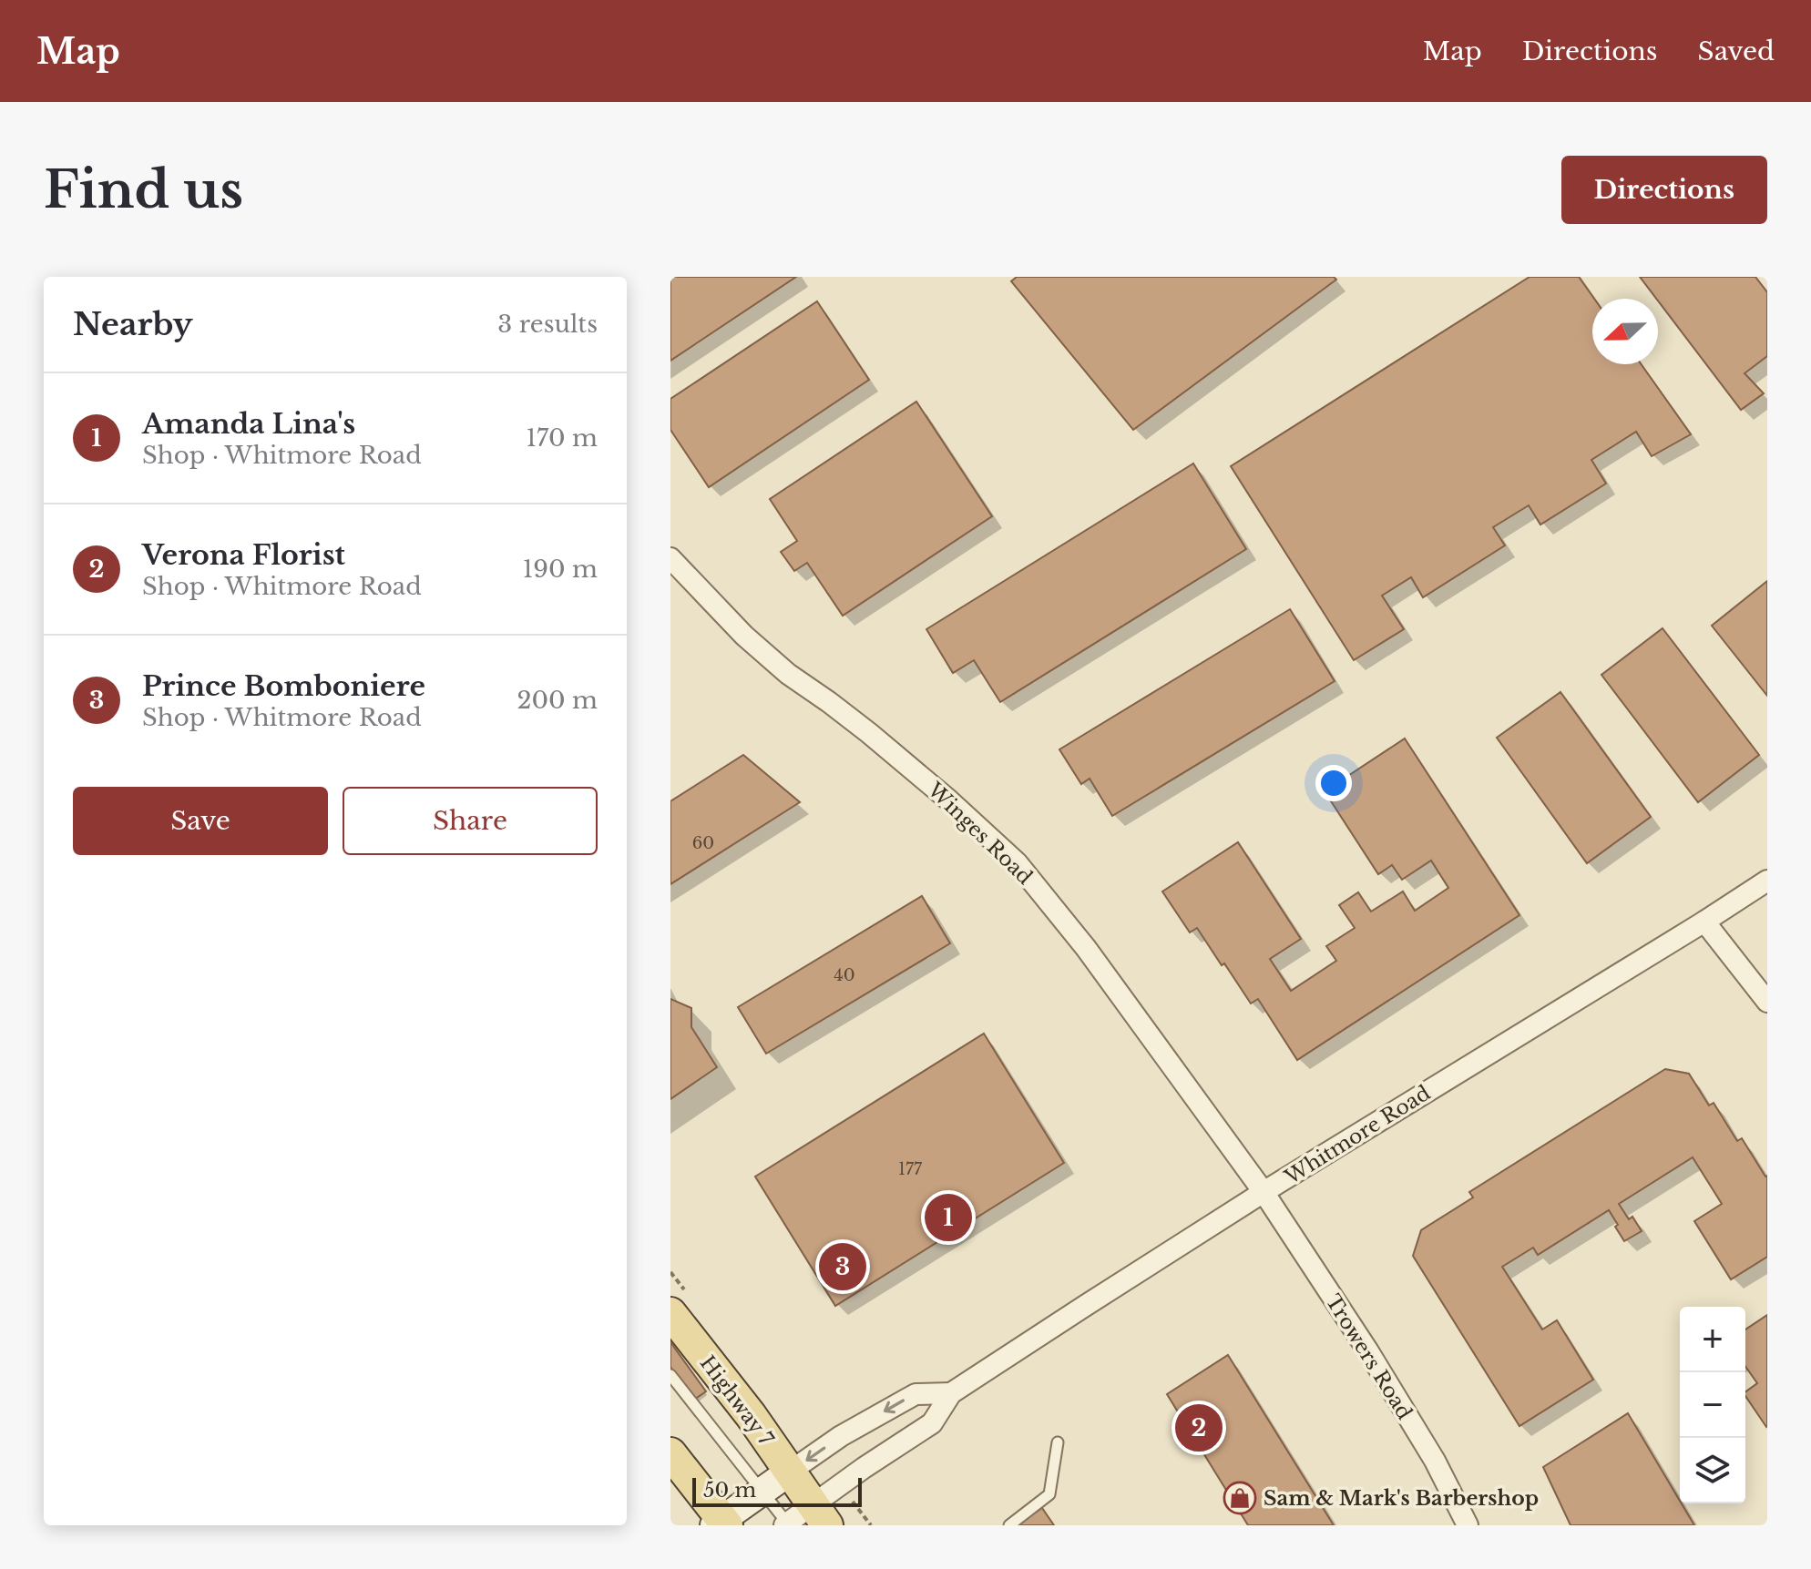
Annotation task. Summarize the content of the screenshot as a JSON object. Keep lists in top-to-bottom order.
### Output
{
  "streets": {
    "main road": ["Highway 7"],
    "street": ["Winges Road", "Whitmore Road", "Trowers Road"]
  },
  "crossings": [
    ["Winges Road", "Whitmore Road"],
    ["Winges Road", "Trowers Road"],
    ["Whitmore Road", "Trowers Road"],
    ["Whitmore Road", "Highway 7"]
  ],
  "places": {
    "shop": ["Sam & Mark's Barbershop"]
  },
  "house_numbers": ["60", "40", "177"],
  "scale_bar": "50 m",
  "north": "left",
  "page": {
    "header": "Map",
    "nav": ["Map", "Directions", "Saved"],
    "buttons": [
      "Directions",
      ["Save", "Share"]
    ],
    "title": "Find us",
    "heading": ["Nearby", "3 results"],
    "list": [
      {
        "mark": "1",
        "name": "Amanda Lina's",
        "note": "Shop · Whitmore Road",
        "value": "170 m"
      },
      {
        "mark": "2",
        "name": "Verona Florist",
        "note": "Shop · Whitmore Road",
        "value": "190 m"
      },
      {
        "mark": "3",
        "name": "Prince Bomboniere",
        "note": "Shop · Whitmore Road",
        "value": "200 m"
      }
    ],
    "pins": ["1", "3", "2"],
    "map_buttons": ["+", "−"],
    "scale": "50 m"
  }
}
